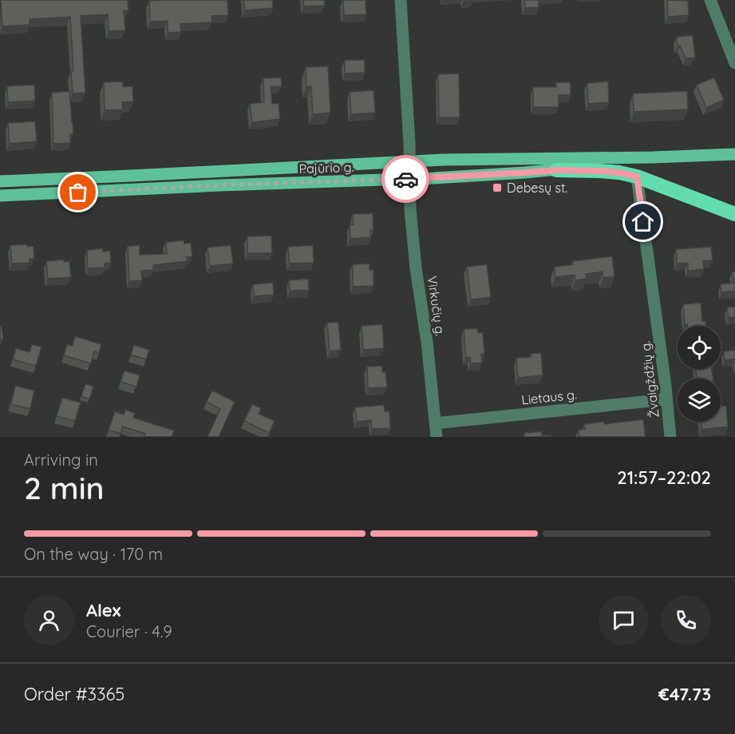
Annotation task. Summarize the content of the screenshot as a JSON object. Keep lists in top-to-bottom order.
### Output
{
  "streets": {
    "main road": ["Pajūrio g."],
    "street": ["Virkučių g.", "Žvaigždžių g.", "Lietaus g."]
  },
  "crossings": [
    ["Pajūrio g.", "Virkučių g."],
    ["Virkučių g.", "Lietaus g."],
    ["Žvaigždžių g.", "Lietaus g."]
  ],
  "places": {
    "transit": ["Debesų st."]
  },
  "page": {
    "heading": ["2 min", "Arriving in", "21:57–22:02"],
    "panel": [
      "Alex",
      "Courier · 4.9",
      "Order #3365",
      "€47.73"
    ],
    "bar": "On the way · 170 m"
  }
}
